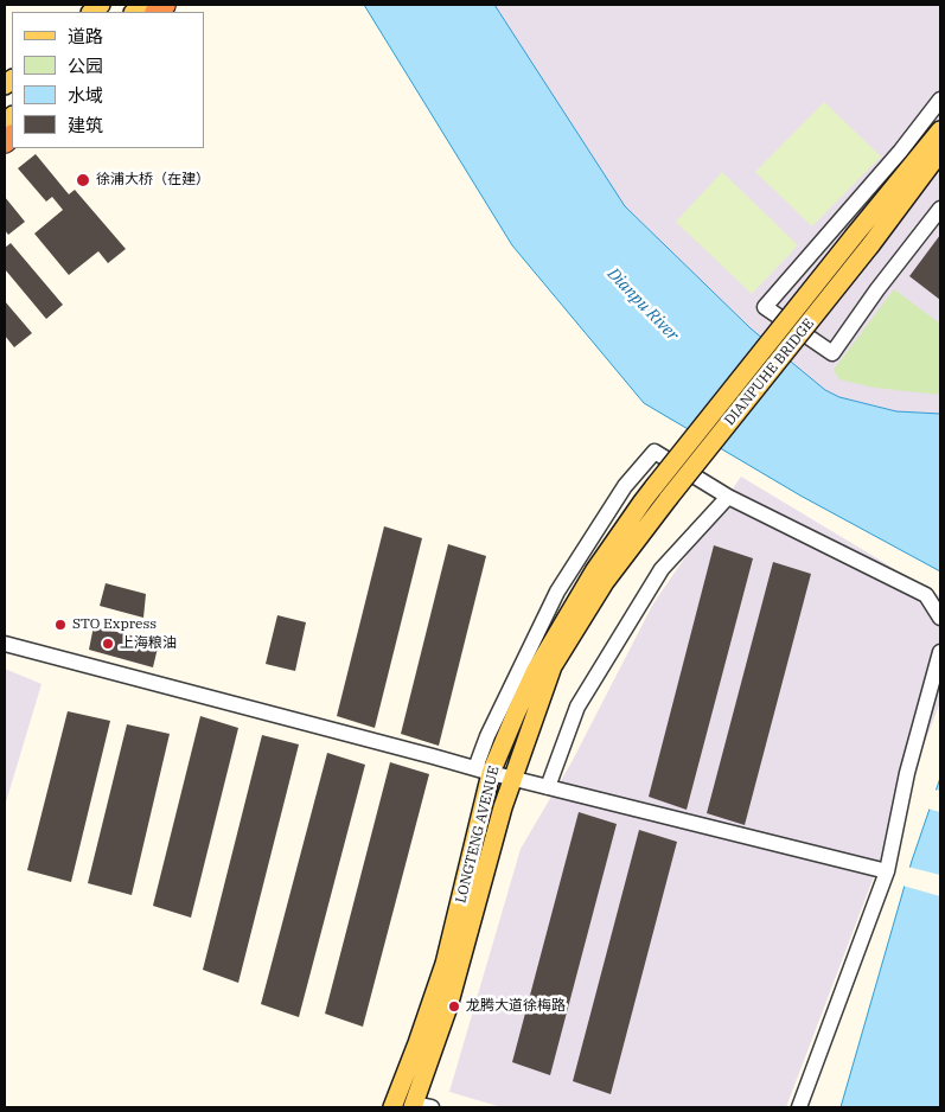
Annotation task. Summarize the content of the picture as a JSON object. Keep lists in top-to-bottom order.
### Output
{
  "streets": {
    "main road": ["DIANPUHE BRIDGE", "LONGTENG AVENUE"]
  },
  "crossings": [
    ["DIANPUHE BRIDGE", "LONGTENG AVENUE"]
  ],
  "water": ["Dianpu River"],
  "places": [
    "徐浦大桥（在建）",
    "STO Express",
    "上海粮油",
    "龙腾大道徐梅路"
  ],
  "legend": [
    "道路",
    "公园",
    "水域",
    "建筑"
  ]
}
